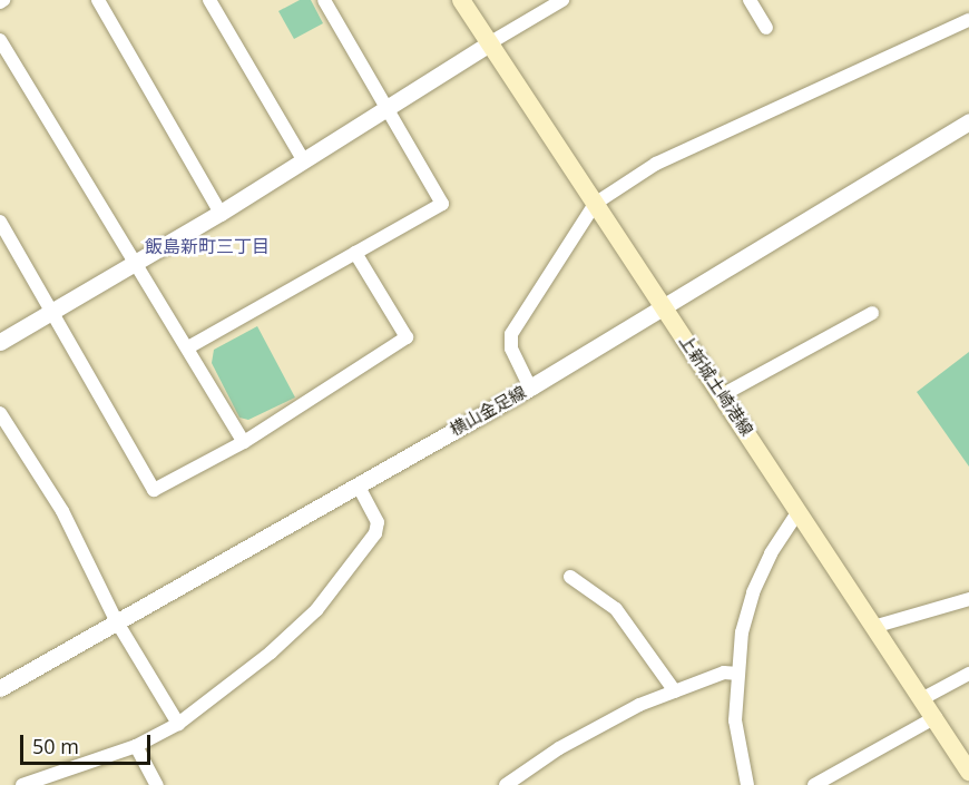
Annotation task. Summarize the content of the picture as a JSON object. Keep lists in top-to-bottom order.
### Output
{
  "streets": {
    "main road": ["上新城土崎港線"],
    "street": ["横山金足線"]
  },
  "crossings": [
    ["上新城土崎港線", "横山金足線"]
  ],
  "districts": ["飯島新町三丁目"],
  "scale_bar": "50 m"
}
